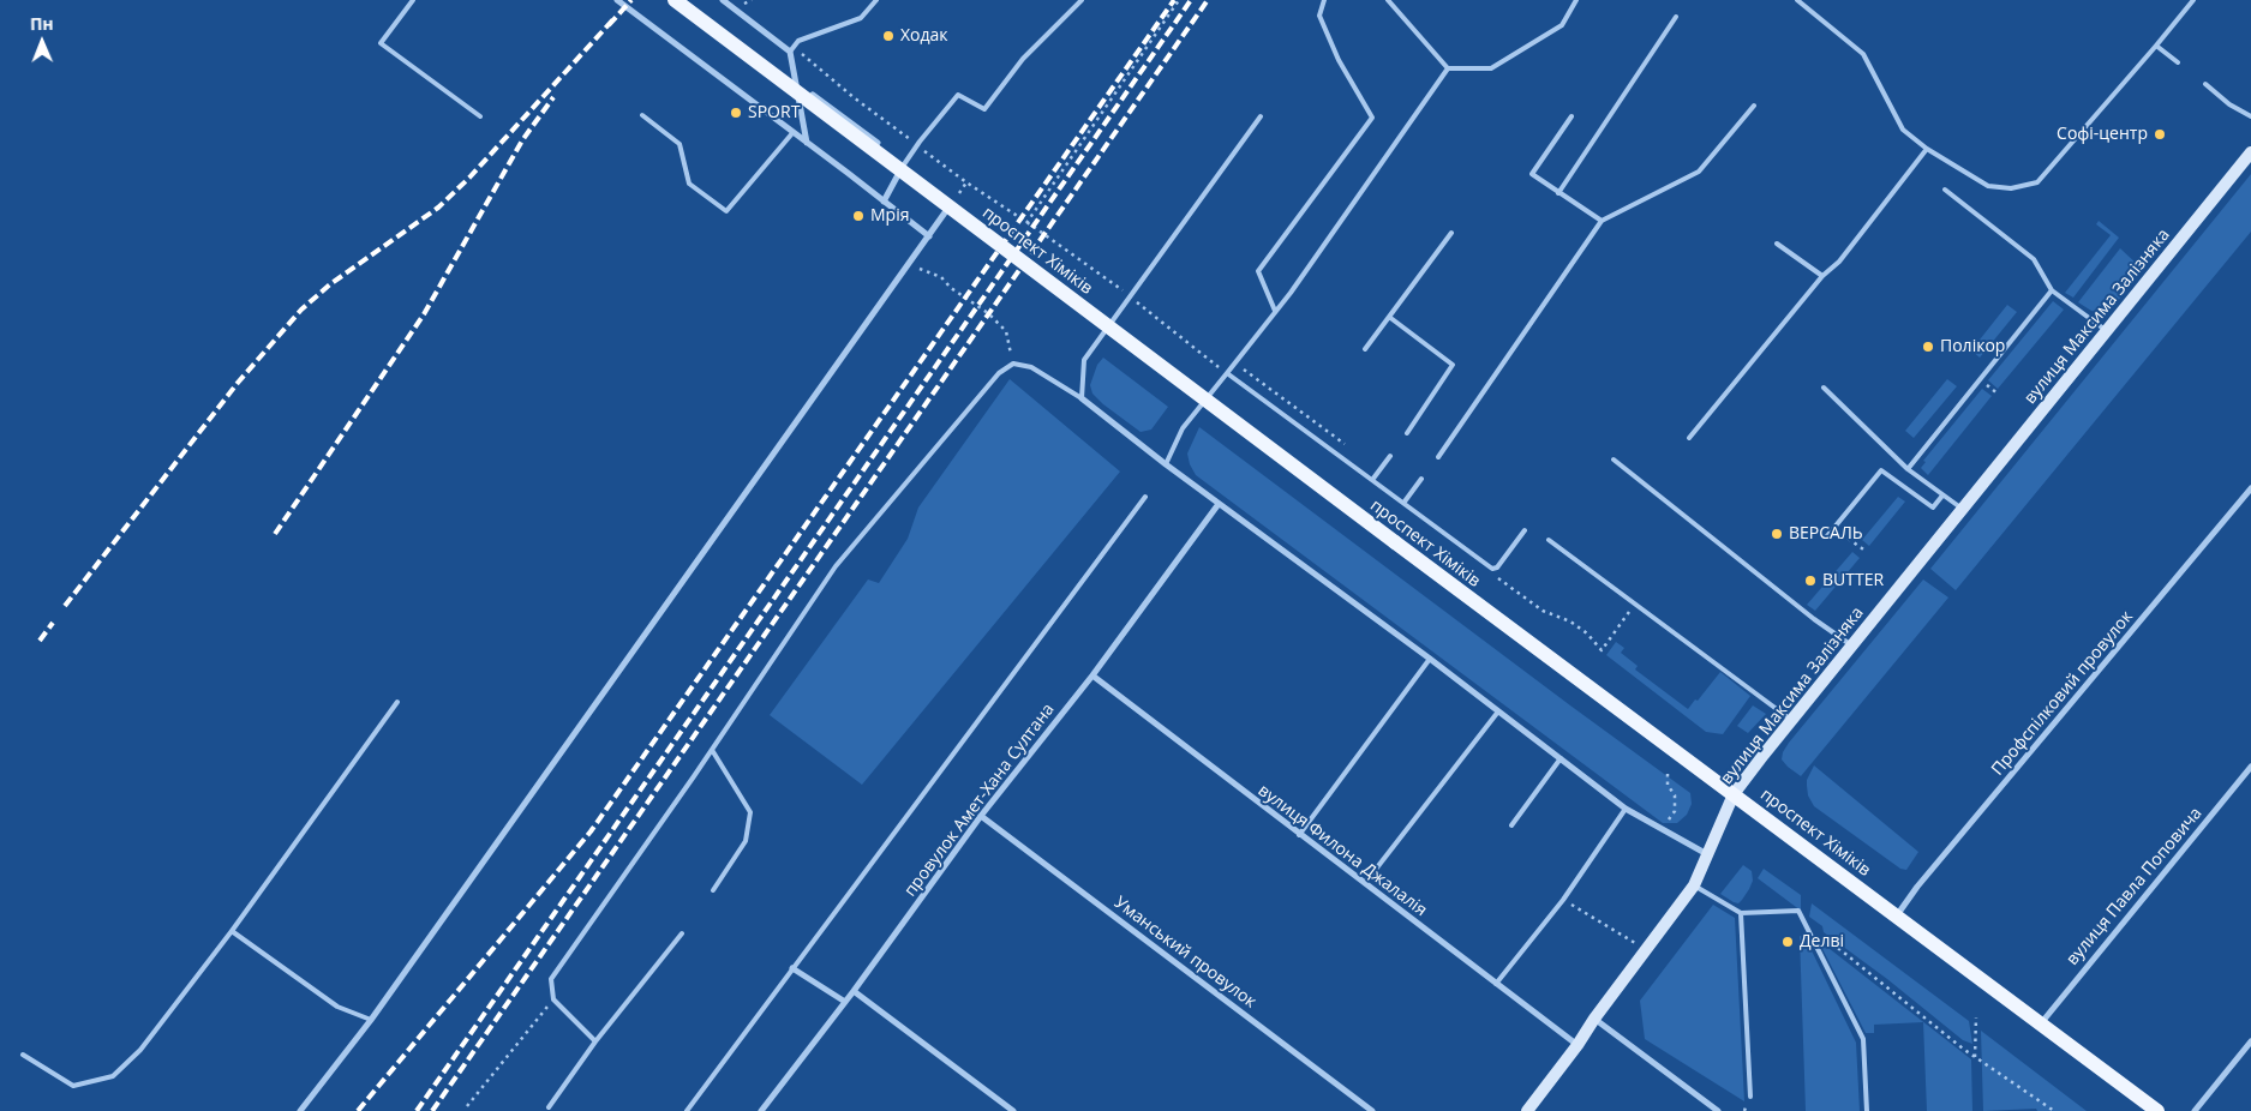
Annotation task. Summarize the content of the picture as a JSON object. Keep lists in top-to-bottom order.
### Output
{
  "streets": {
    "main road": ["проспект Хіміків", "вулиця Максима Залізняка"],
    "street": [
      "Профспілковий провулок",
      "провулок Амет-Хана Султана",
      "вулиця Филона Джалалія",
      "вулиця Павла Поповича",
      "Уманський провулок"
    ]
  },
  "crossings": [
    ["проспект Хіміків", "вулиця Максима Залізняка"],
    ["проспект Хіміків", "Профспілковий провулок"],
    ["проспект Хіміків", "вулиця Павла Поповича"],
    ["вулиця Максима Залізняка", "вулиця Филона Джалалія"],
    ["провулок Амет-Хана Султана", "вулиця Филона Джалалія"],
    ["провулок Амет-Хана Султана", "Уманський провулок"]
  ],
  "places": [
    "Ходак",
    "SPORT",
    "Софі-центр",
    "Мрія",
    "Полікор",
    "ВЕРСАЛЬ",
    "BUTTER",
    "Делві"
  ],
  "north": "top"
}
